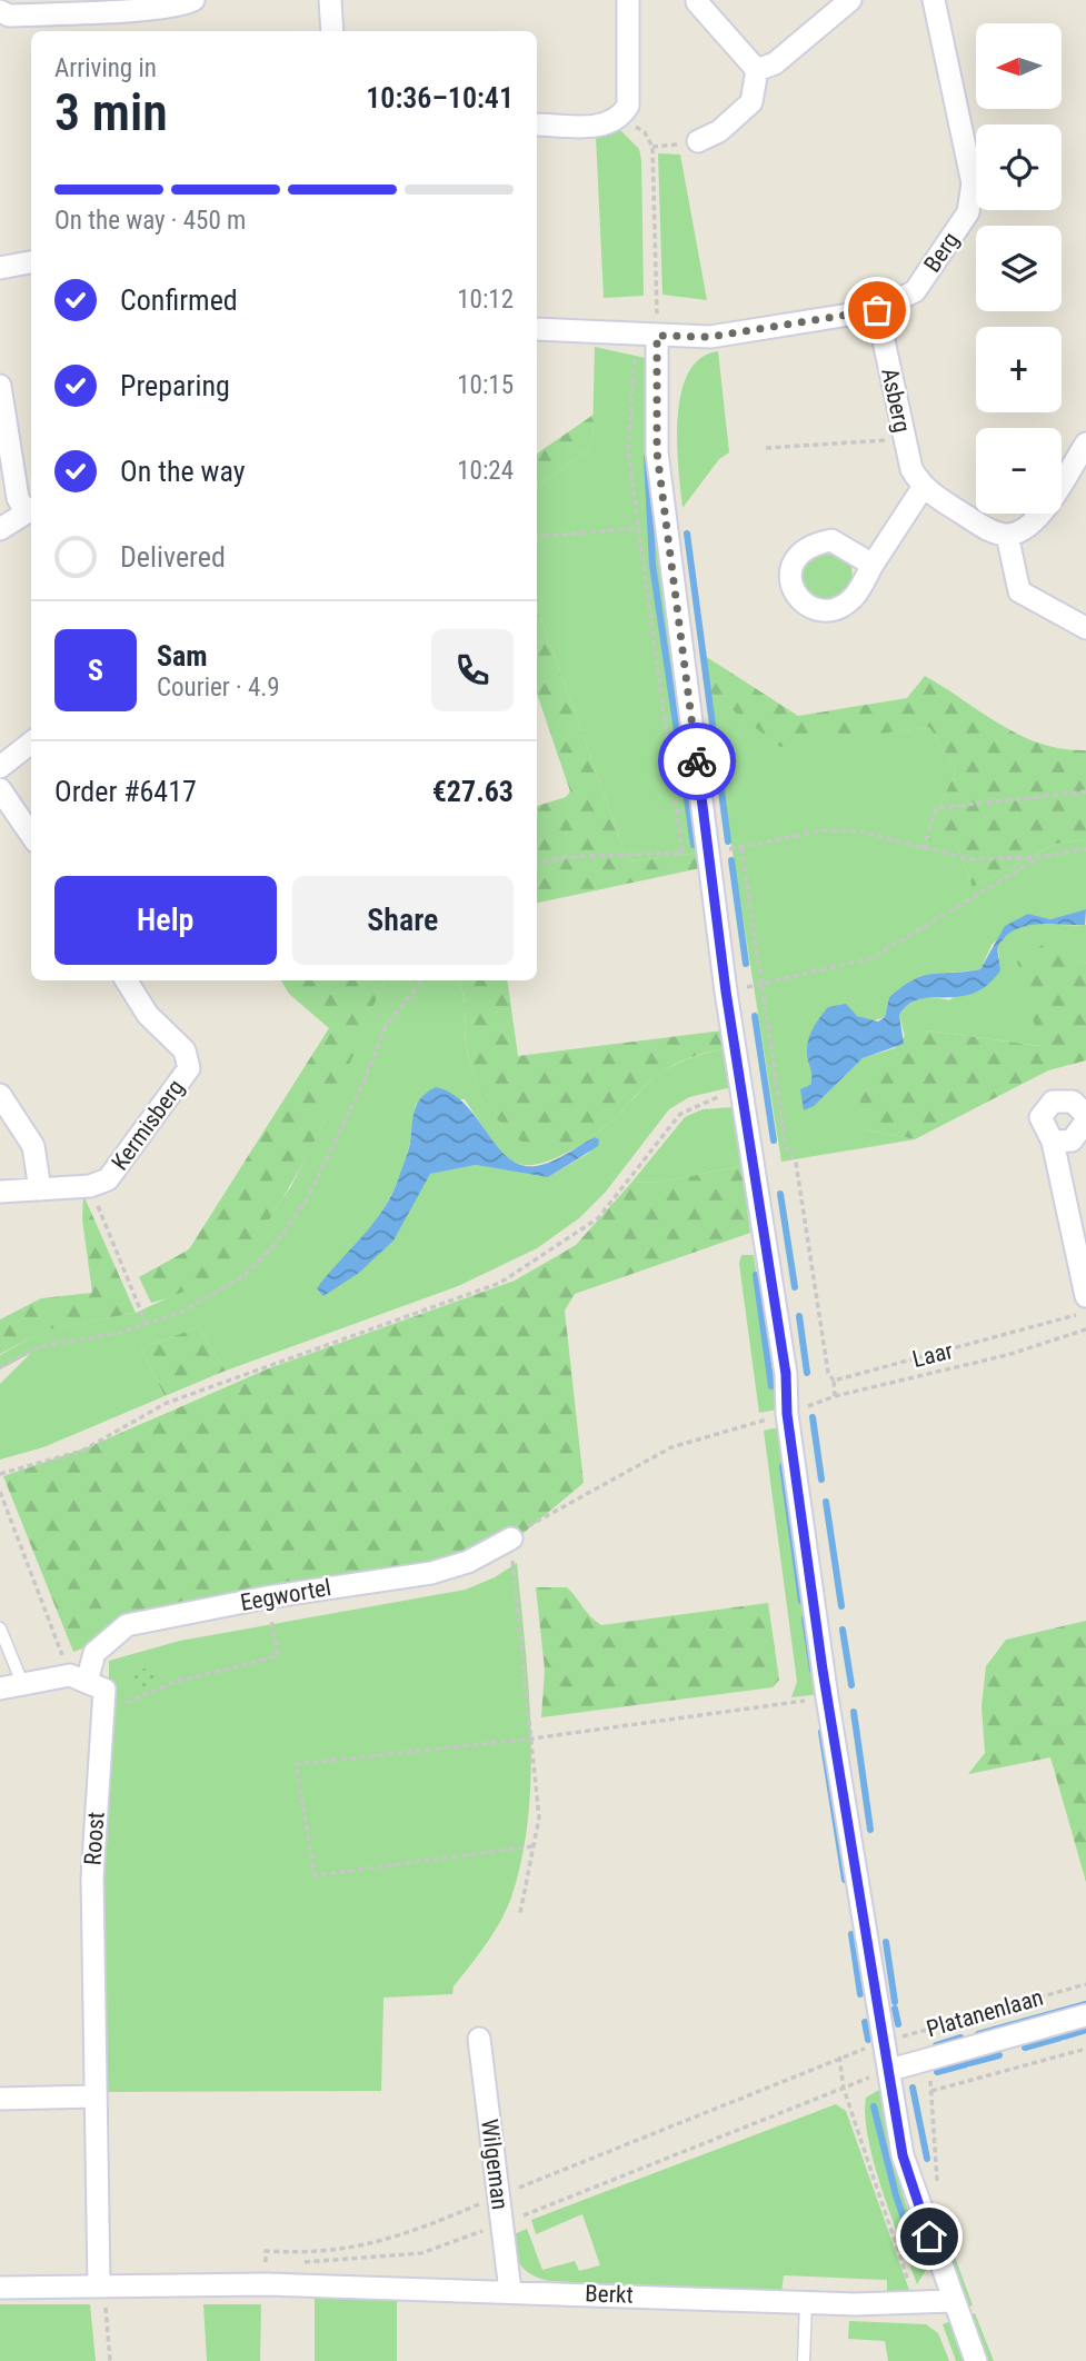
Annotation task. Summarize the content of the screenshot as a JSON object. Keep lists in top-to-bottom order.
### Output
{
  "streets": {
    "street": [
      "Berg",
      "Asberg",
      "Kermisberg",
      "Eegwortel",
      "Roost",
      "Platanenlaan",
      "Wilgeman",
      "Berkt"
    ],
    "path": ["Laar"]
  },
  "crossings": [
    ["Berg", "Asberg"],
    ["Laar", "Eegwortel"],
    ["Roost", "Berkt"],
    ["Platanenlaan", "Wilgeman"],
    ["Wilgeman", "Berkt"]
  ],
  "north": "left",
  "page": {
    "map_buttons": ["+", "−"],
    "heading": ["3 min", "Arriving in", "10:36–10:41"],
    "panel": [
      "Sam",
      "Courier · 4.9",
      "Order #6417",
      "€27.63"
    ],
    "bar": "On the way · 450 m",
    "list": [
      ["Confirmed", "10:12"],
      ["Preparing", "10:15"],
      ["On the way", "10:24"],
      "Delivered"
    ],
    "round": "S",
    "buttons": ["Help", "Share"]
  }
}
